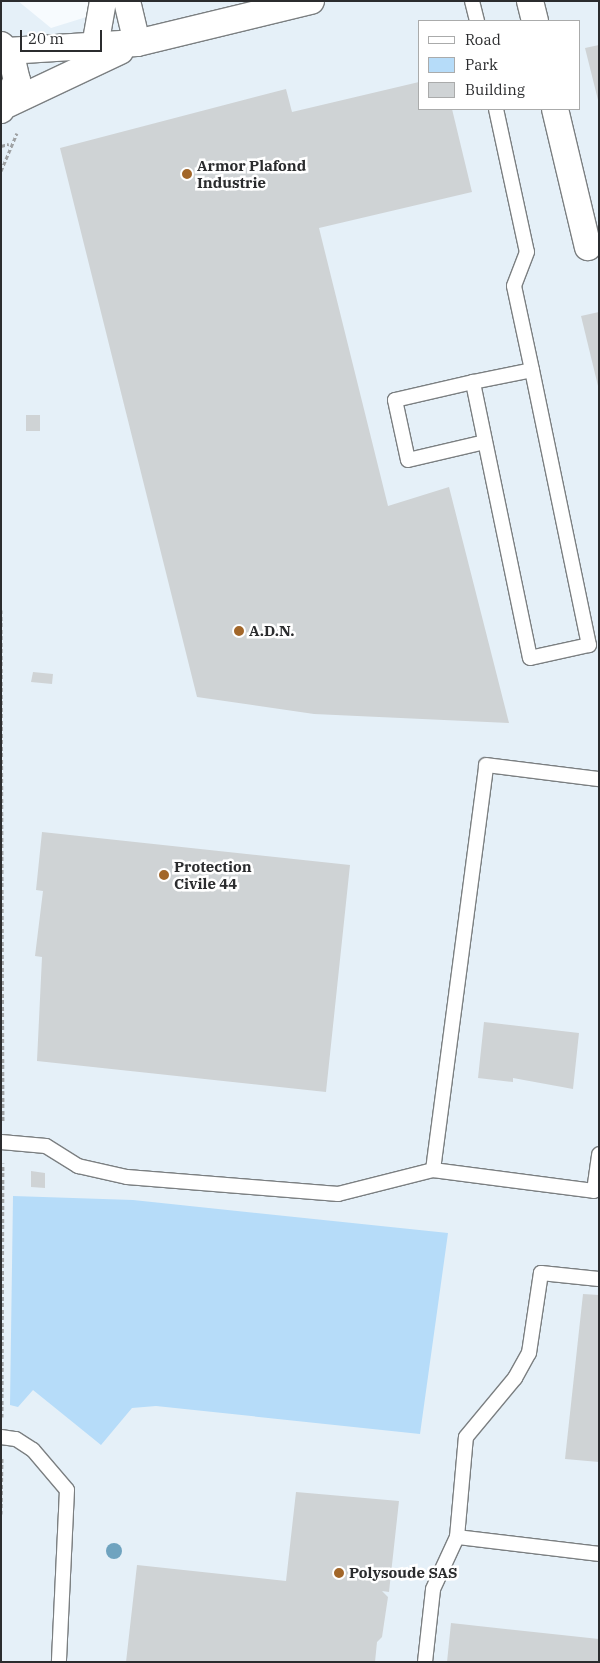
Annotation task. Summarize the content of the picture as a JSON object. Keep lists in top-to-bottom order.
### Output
{
  "places": [
    "Armor Plafond Industrie",
    "A.D.N.",
    "Protection Civile 44",
    "Polysoude SAS"
  ],
  "legend": ["Road", "Park", "Building"],
  "scale_bar": "20 m"
}
